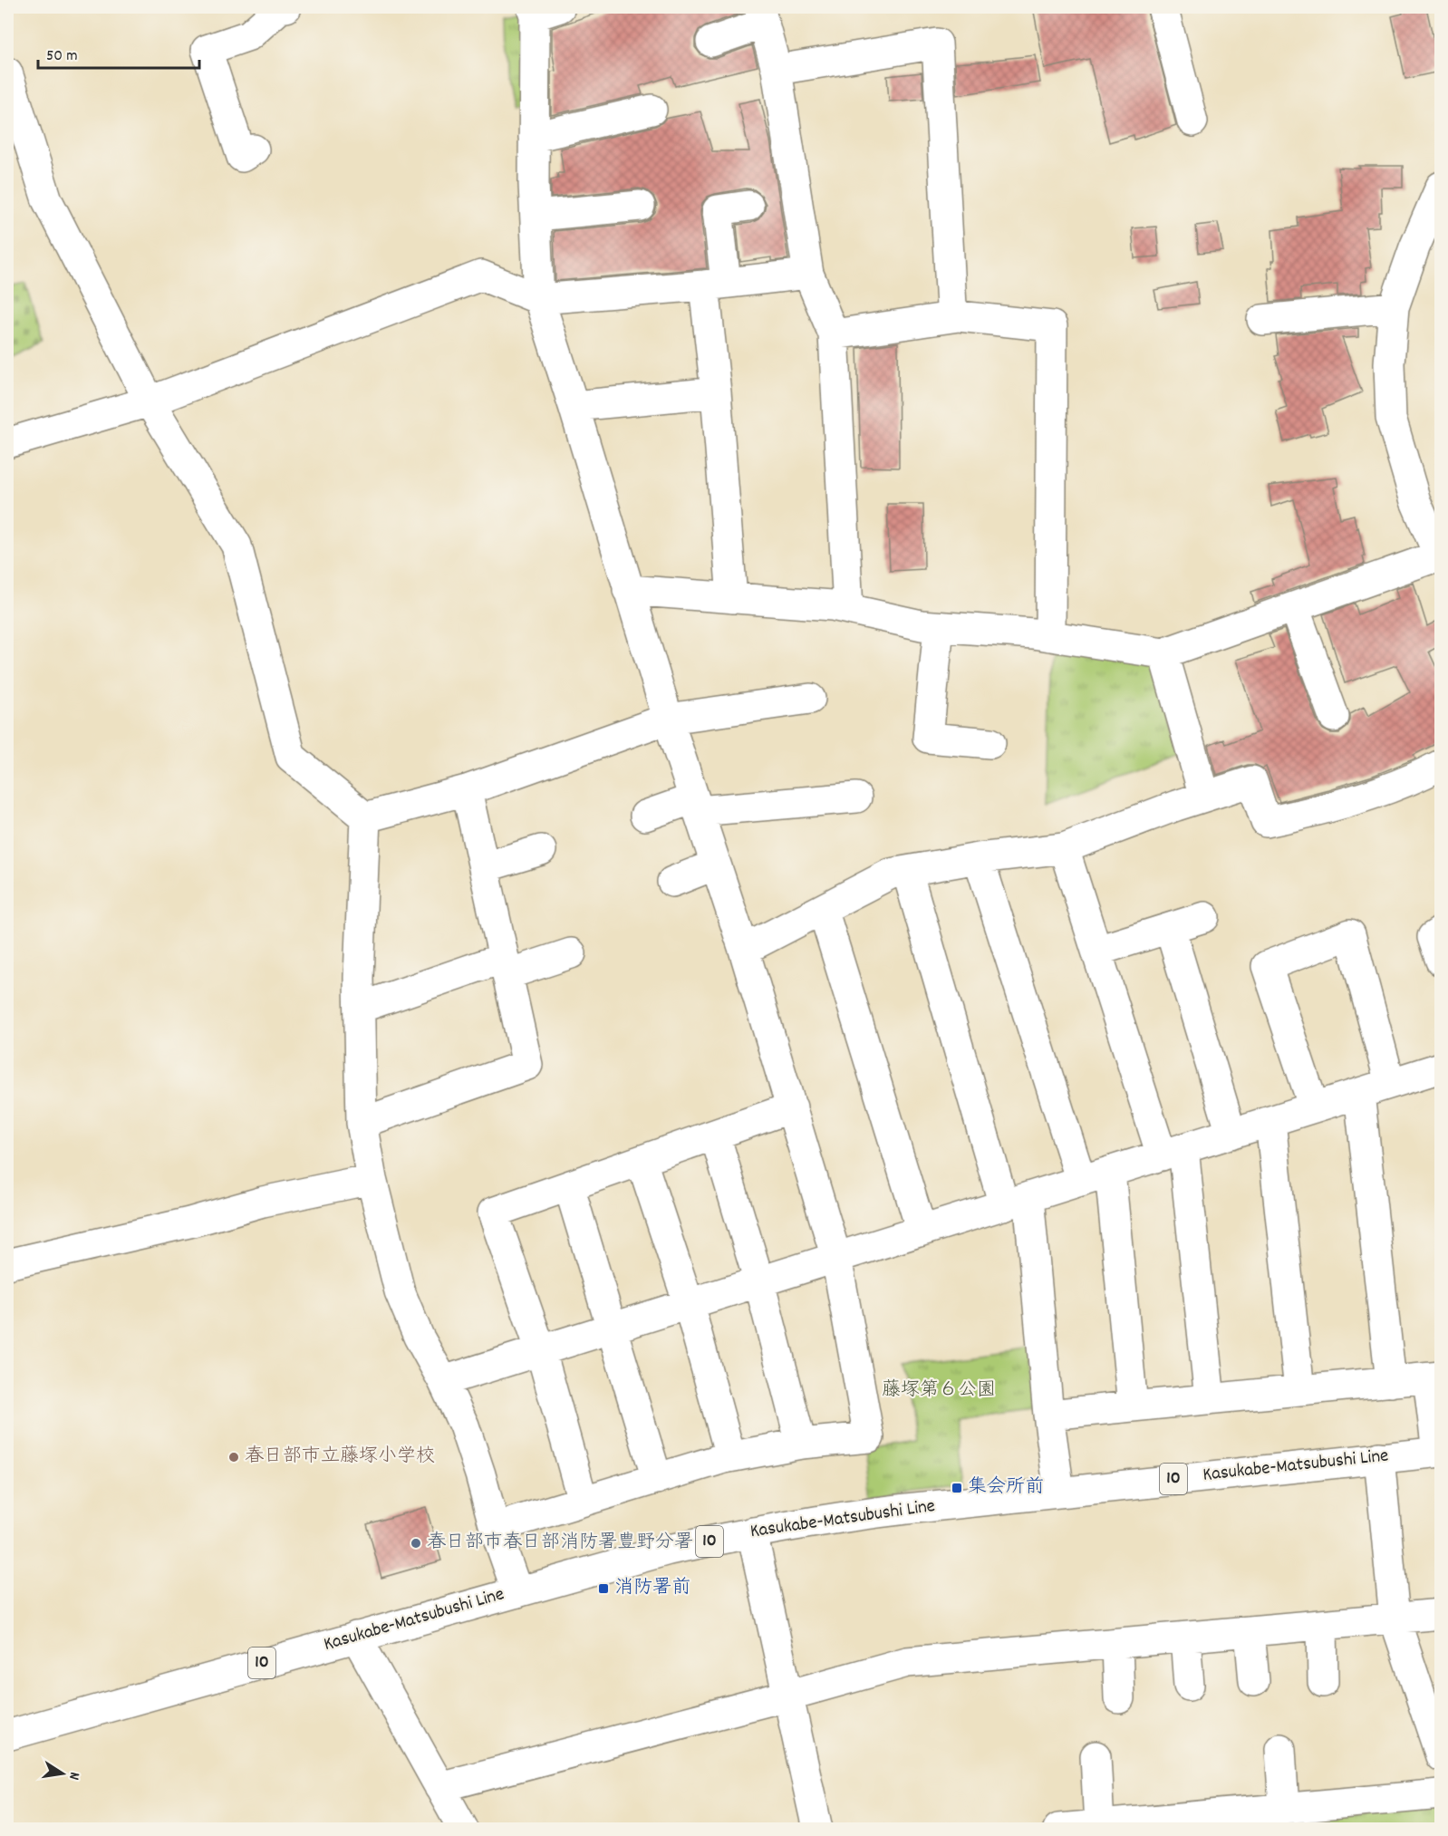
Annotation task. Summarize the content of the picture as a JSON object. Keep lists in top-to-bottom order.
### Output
{
  "streets": {
    "street": ["Kasukabe-Matsubushi Line", "10"]
  },
  "parks": ["藤塚第６公園"],
  "places": {
    "other": ["春日部市立藤塚小学校", "春日部市春日部消防署豊野分署"],
    "transit": ["集会所前", "消防署前"]
  },
  "scale_bar": "50 m",
  "north": "right"
}
